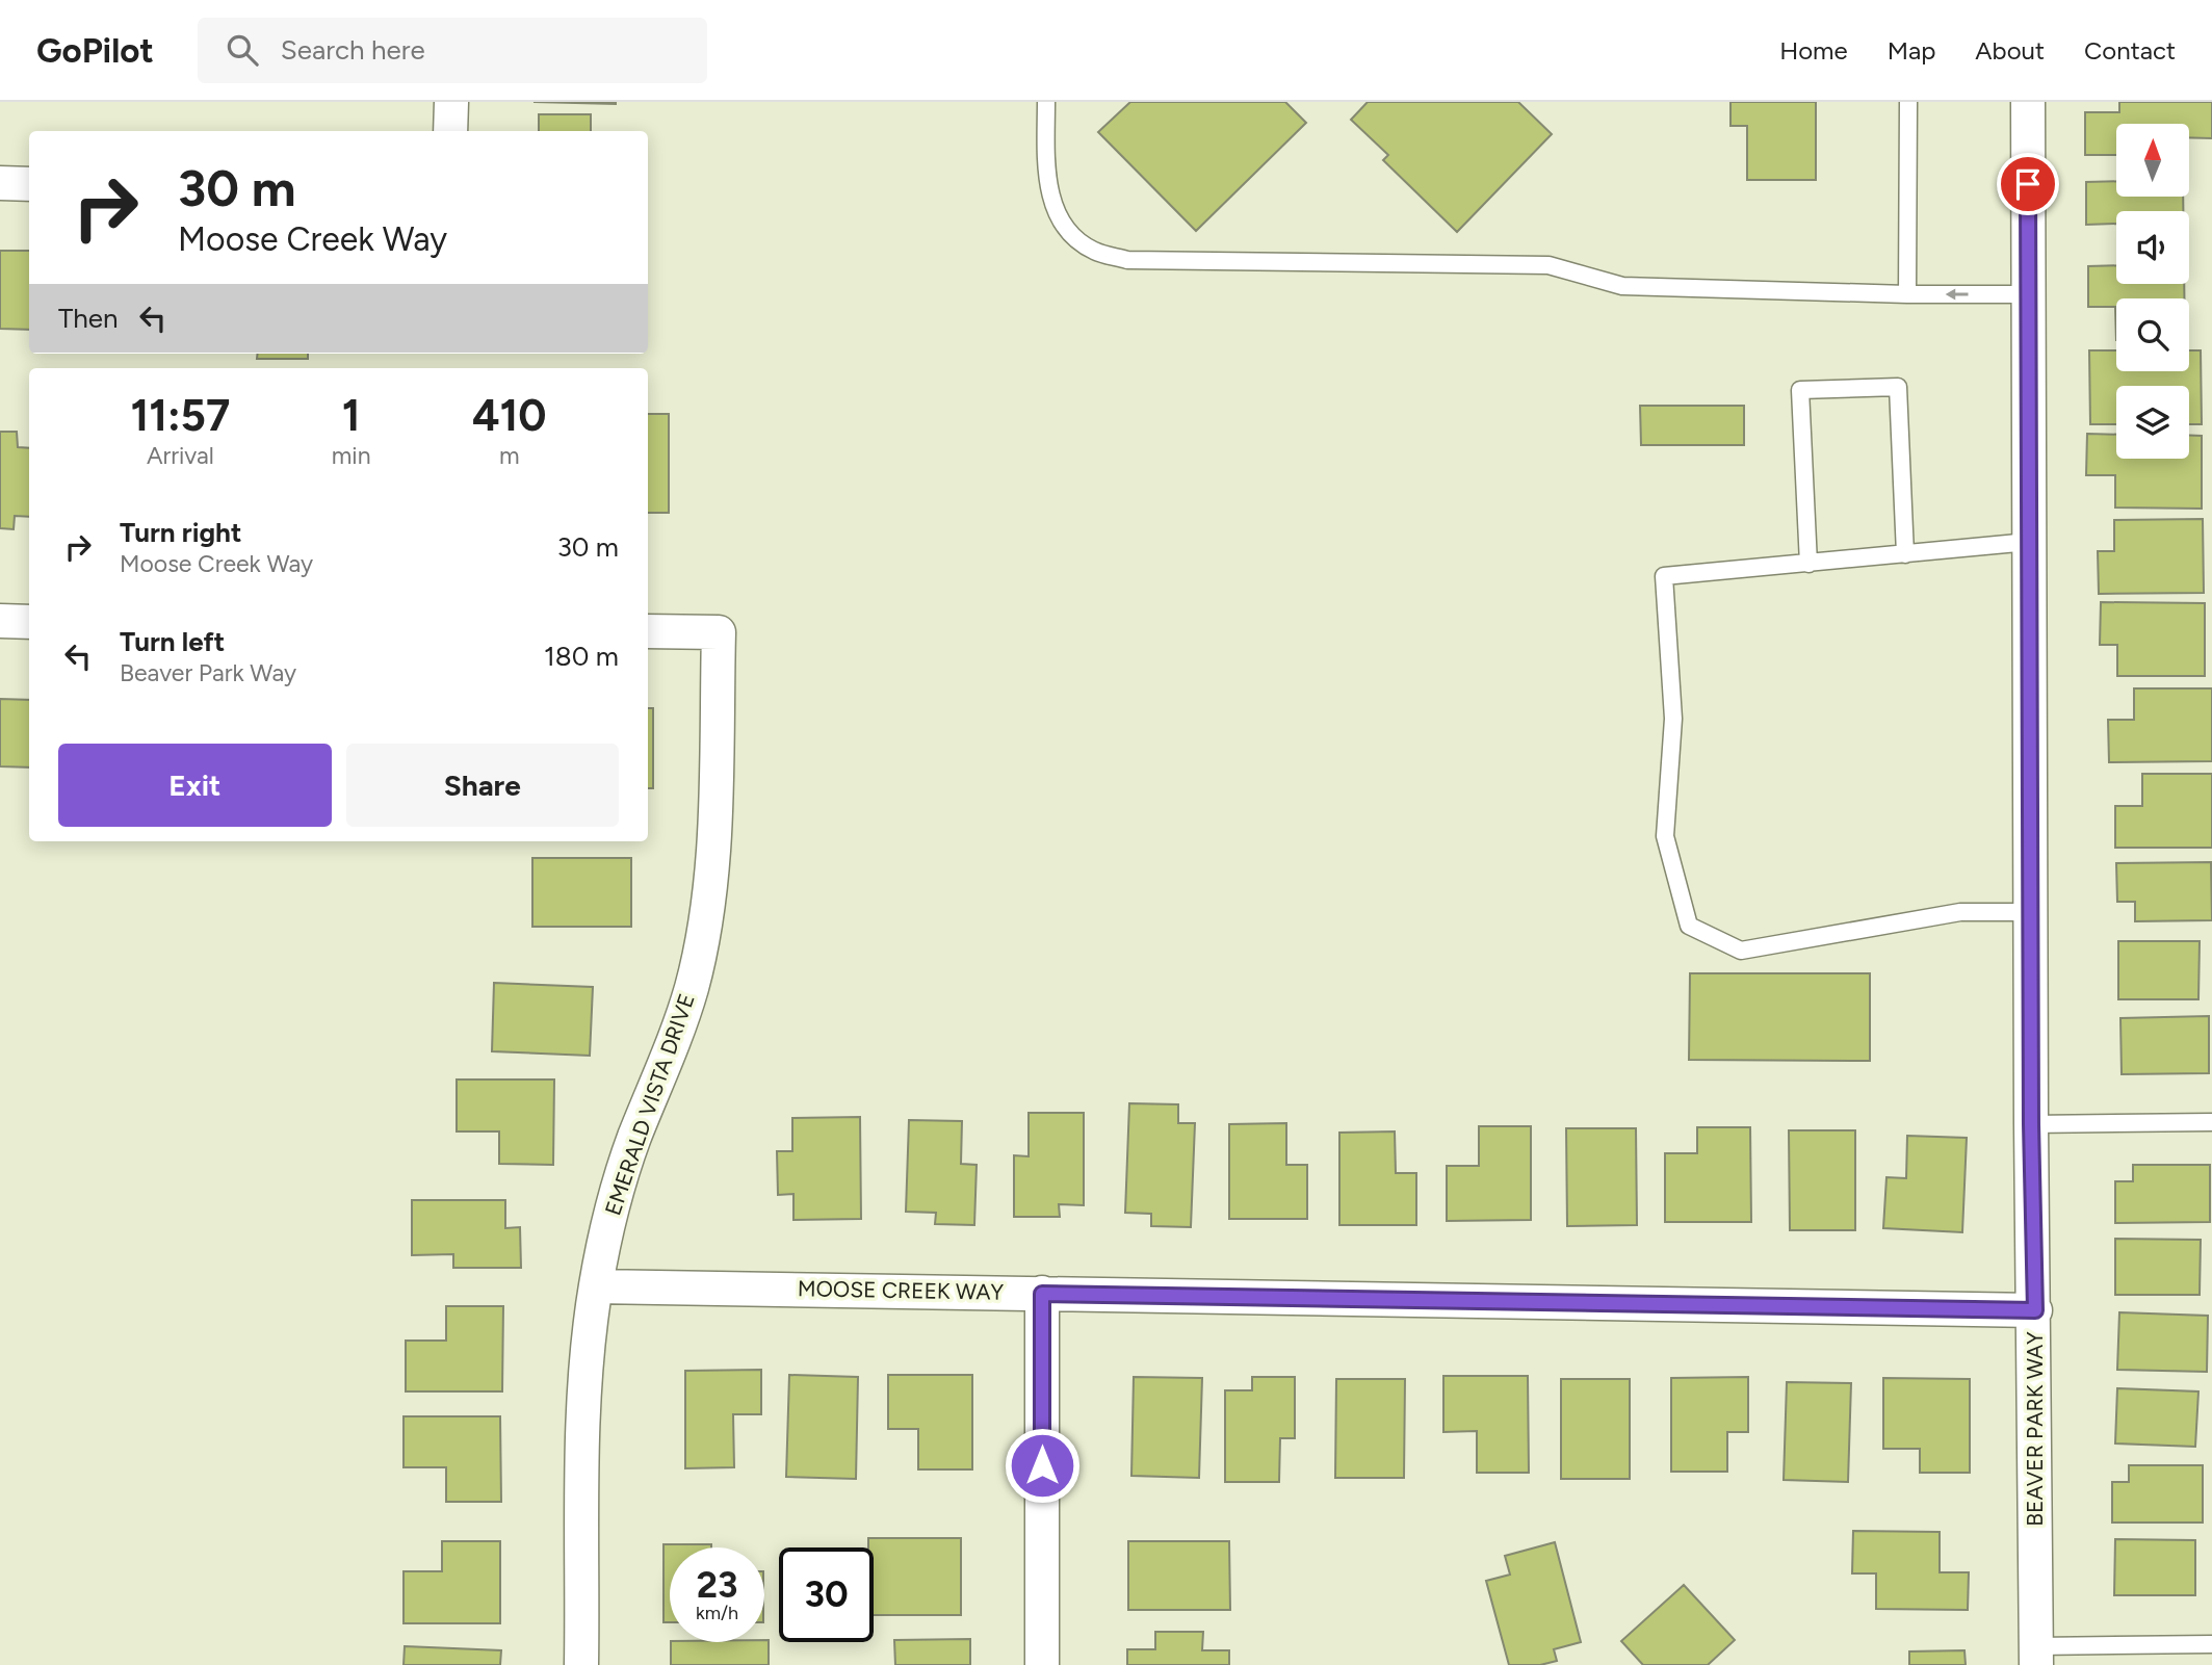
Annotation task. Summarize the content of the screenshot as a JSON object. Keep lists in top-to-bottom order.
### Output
{
  "streets": {
    "street": ["EMERALD VISTA DRIVE", "MOOSE CREEK WAY", "BEAVER PARK WAY"]
  },
  "crossings": [
    ["EMERALD VISTA DRIVE", "MOOSE CREEK WAY"],
    ["MOOSE CREEK WAY", "BEAVER PARK WAY"]
  ],
  "north": "top",
  "page": {
    "header": "GoPilot",
    "search": "Search here",
    "nav": [
      "Home",
      "Map",
      "About",
      "Contact"
    ],
    "turn": ["30 m", "Moose Creek Way"],
    "then": "Then",
    "eta": [
      "11:57",
      "Arrival",
      "1",
      "min",
      "410",
      "m"
    ],
    "list": [
      {
        "name": "Turn right",
        "note": "Moose Creek Way",
        "value": "30 m"
      },
      {
        "name": "Turn left",
        "note": "Beaver Park Way",
        "value": "180 m"
      }
    ],
    "buttons": ["Exit", "Share"],
    "speed": "23 km/h",
    "limit": "30"
  }
}
